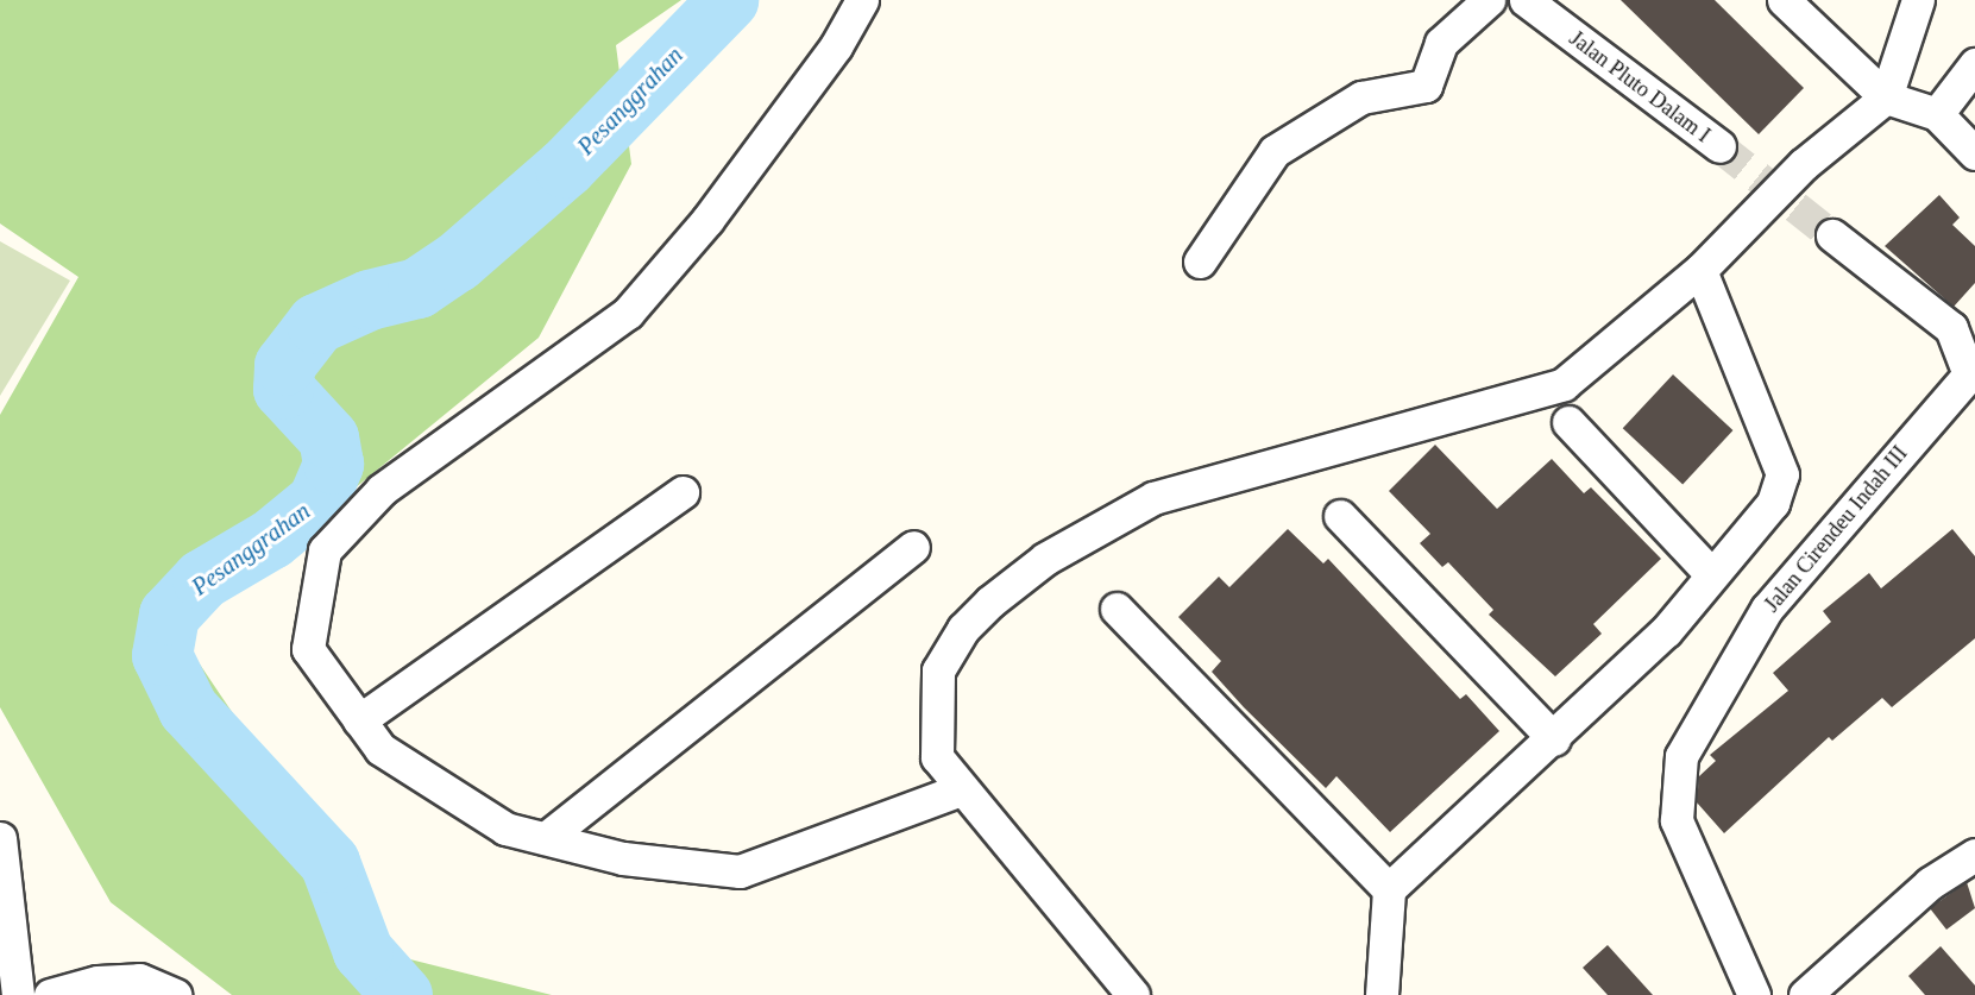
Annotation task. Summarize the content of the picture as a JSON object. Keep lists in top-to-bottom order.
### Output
{
  "streets": {
    "street": ["Jalan Pluto Dalam I", "Jalan Cirendeu Indah III"]
  },
  "water": ["Pesanggrahan"]
}
